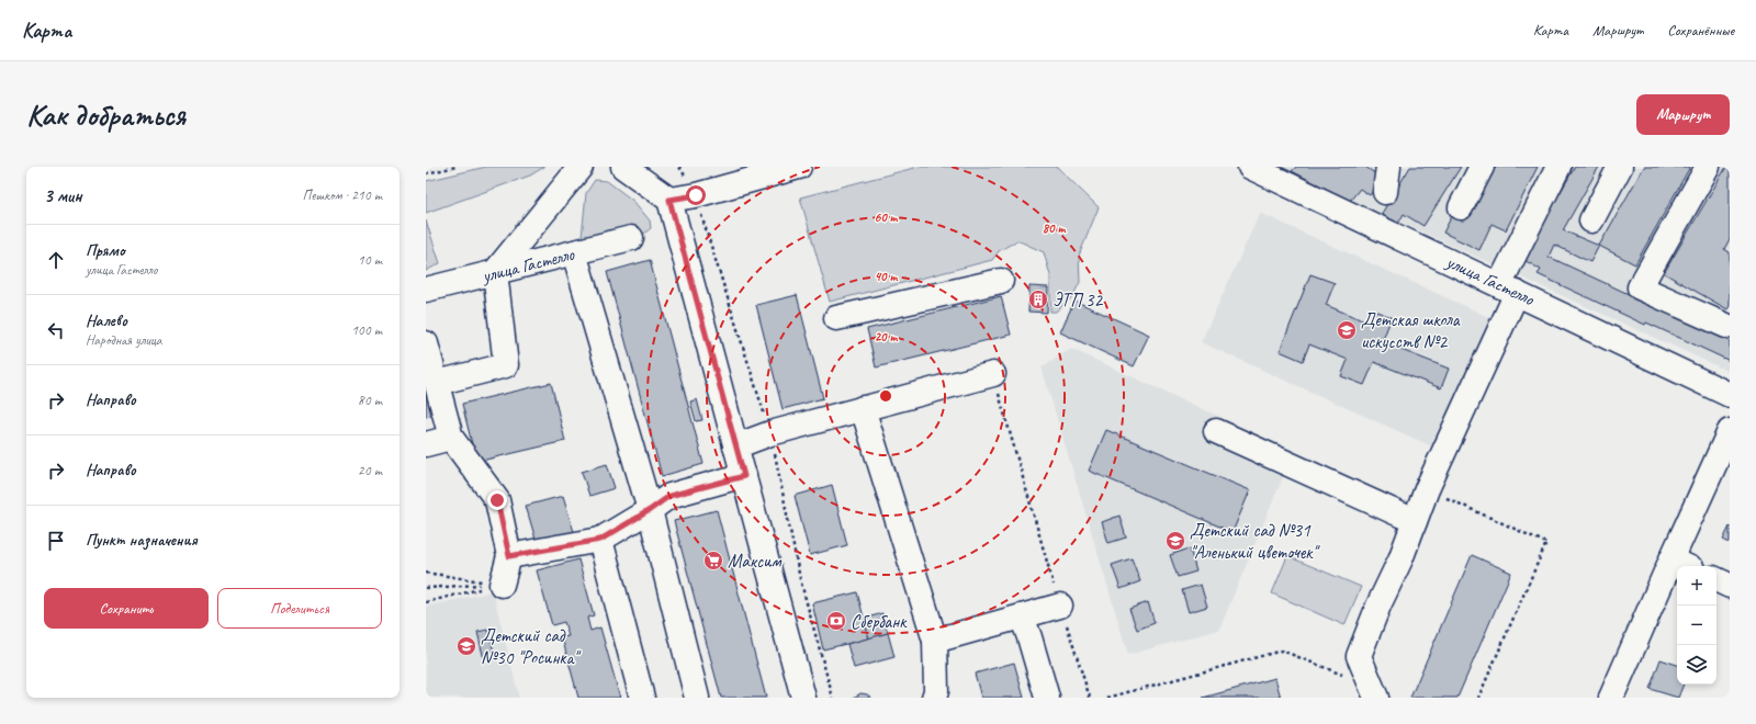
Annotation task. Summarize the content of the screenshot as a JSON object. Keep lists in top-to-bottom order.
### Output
{
  "streets": {
    "street": ["улица Гастелло"]
  },
  "places": {
    "building": ["ЭТП 32"],
    "school or university": ["Детская школа искусств №2", "Детский сад №31 \"Аленький цветочек\"", "Детский сад №30 \"Росинка\""],
    "supermarket": ["Максим"],
    "bank": ["Сбербанк"]
  },
  "page": {
    "header": "Карта",
    "nav": ["Карта", "Маршрут", "Сохранённые"],
    "buttons": [
      "Маршрут",
      ["Сохранить", "Поделиться"]
    ],
    "title": "Как добраться",
    "heading": ["3 мин", "Пешком · 210 m"],
    "list": [
      ["Прямо", "улица Гастелло", "10 m"],
      ["Налево", "Народная улица", "100 m"],
      ["Направо", "80 m"],
      ["Направо", "20 m"],
      "Пункт назначения"
    ],
    "map_buttons": ["+", "−"]
  },
  "rings": [
    "60 m",
    "80 m",
    "40 m",
    "20 m"
  ]
}
